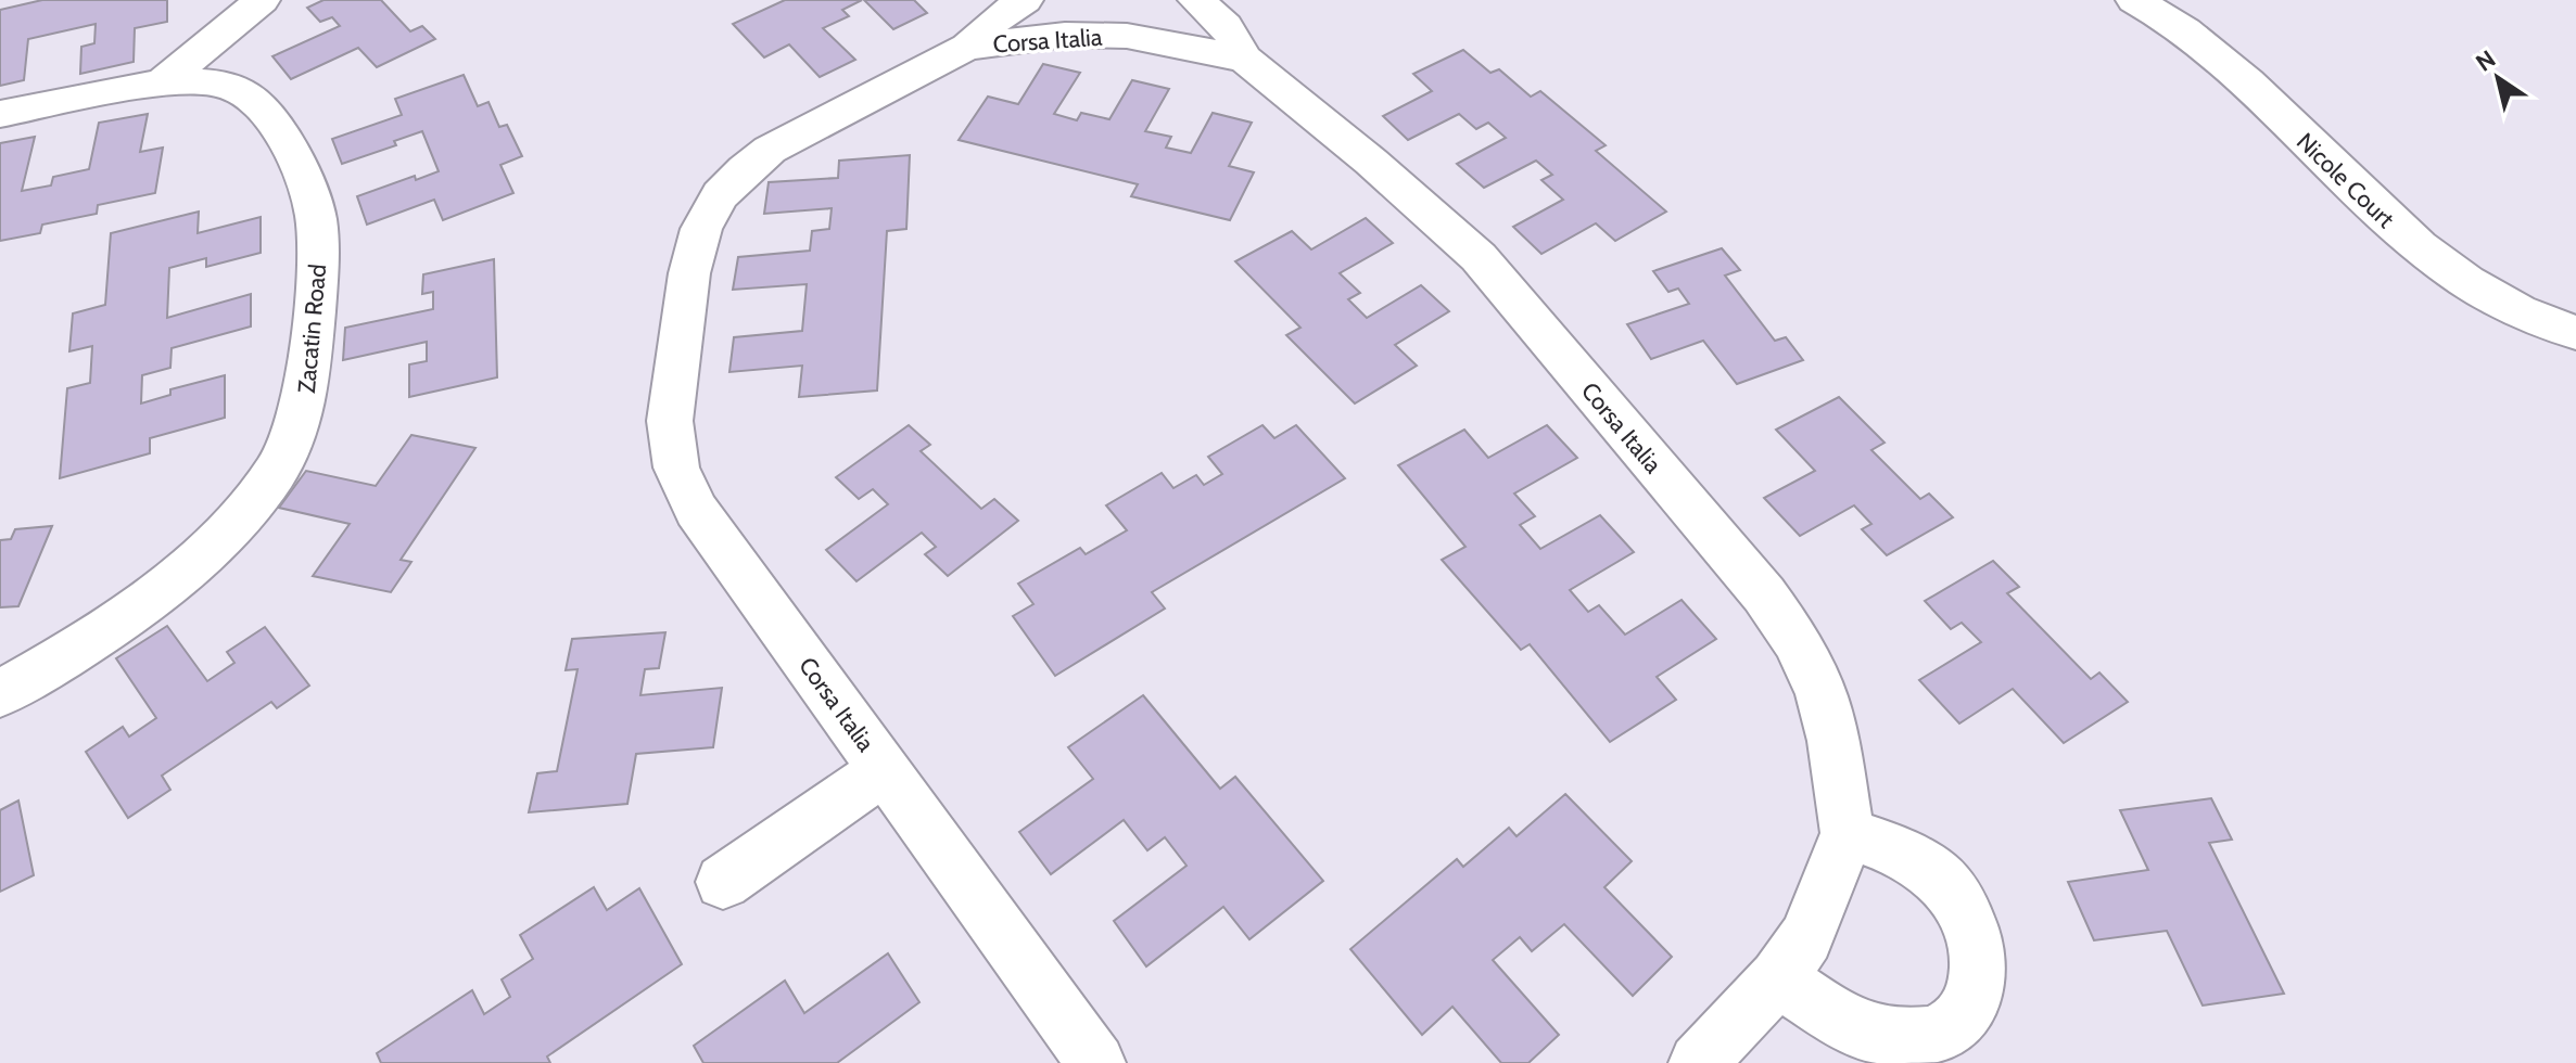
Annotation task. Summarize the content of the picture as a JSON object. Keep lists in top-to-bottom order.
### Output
{
  "streets": {
    "street": ["Corsa Italia", "Nicole Court", "Zacatin Road"]
  },
  "north": "top left"
}
